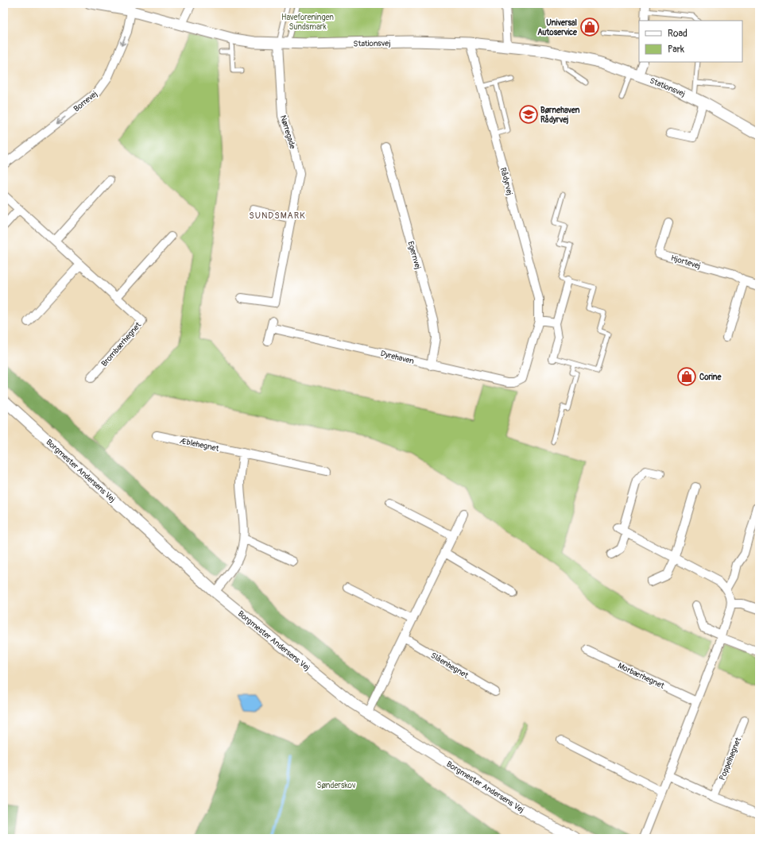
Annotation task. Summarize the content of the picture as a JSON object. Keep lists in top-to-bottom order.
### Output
{
  "streets": {
    "street": [
      "Stationsvej",
      "Borrevej",
      "Nørregade",
      "Rådyrvej",
      "Egernvej",
      "Hjortevej",
      "Brombærhegnet",
      "Dyrehaven",
      "Æblehegnet",
      "Borgmester Andersens Vej",
      "Slåenhegnet",
      "Morbærhegnet",
      "Poppelhegnet"
    ]
  },
  "crossings": [
    ["Stationsvej", "Borrevej"],
    ["Stationsvej", "Nørregade"],
    ["Stationsvej", "Rådyrvej"],
    ["Rådyrvej", "Dyrehaven"],
    ["Egernvej", "Dyrehaven"]
  ],
  "one_way": ["Borrevej"],
  "districts": ["SUNDSMARK"],
  "parks": ["Haveforeningen Sundsmark", "Sønderskov"],
  "places": {
    "shop": ["Universal Autoservice", "Corine"],
    "school or university": ["Børnehaven Rådyrvej"]
  },
  "legend": ["Road", "Park"]
}
